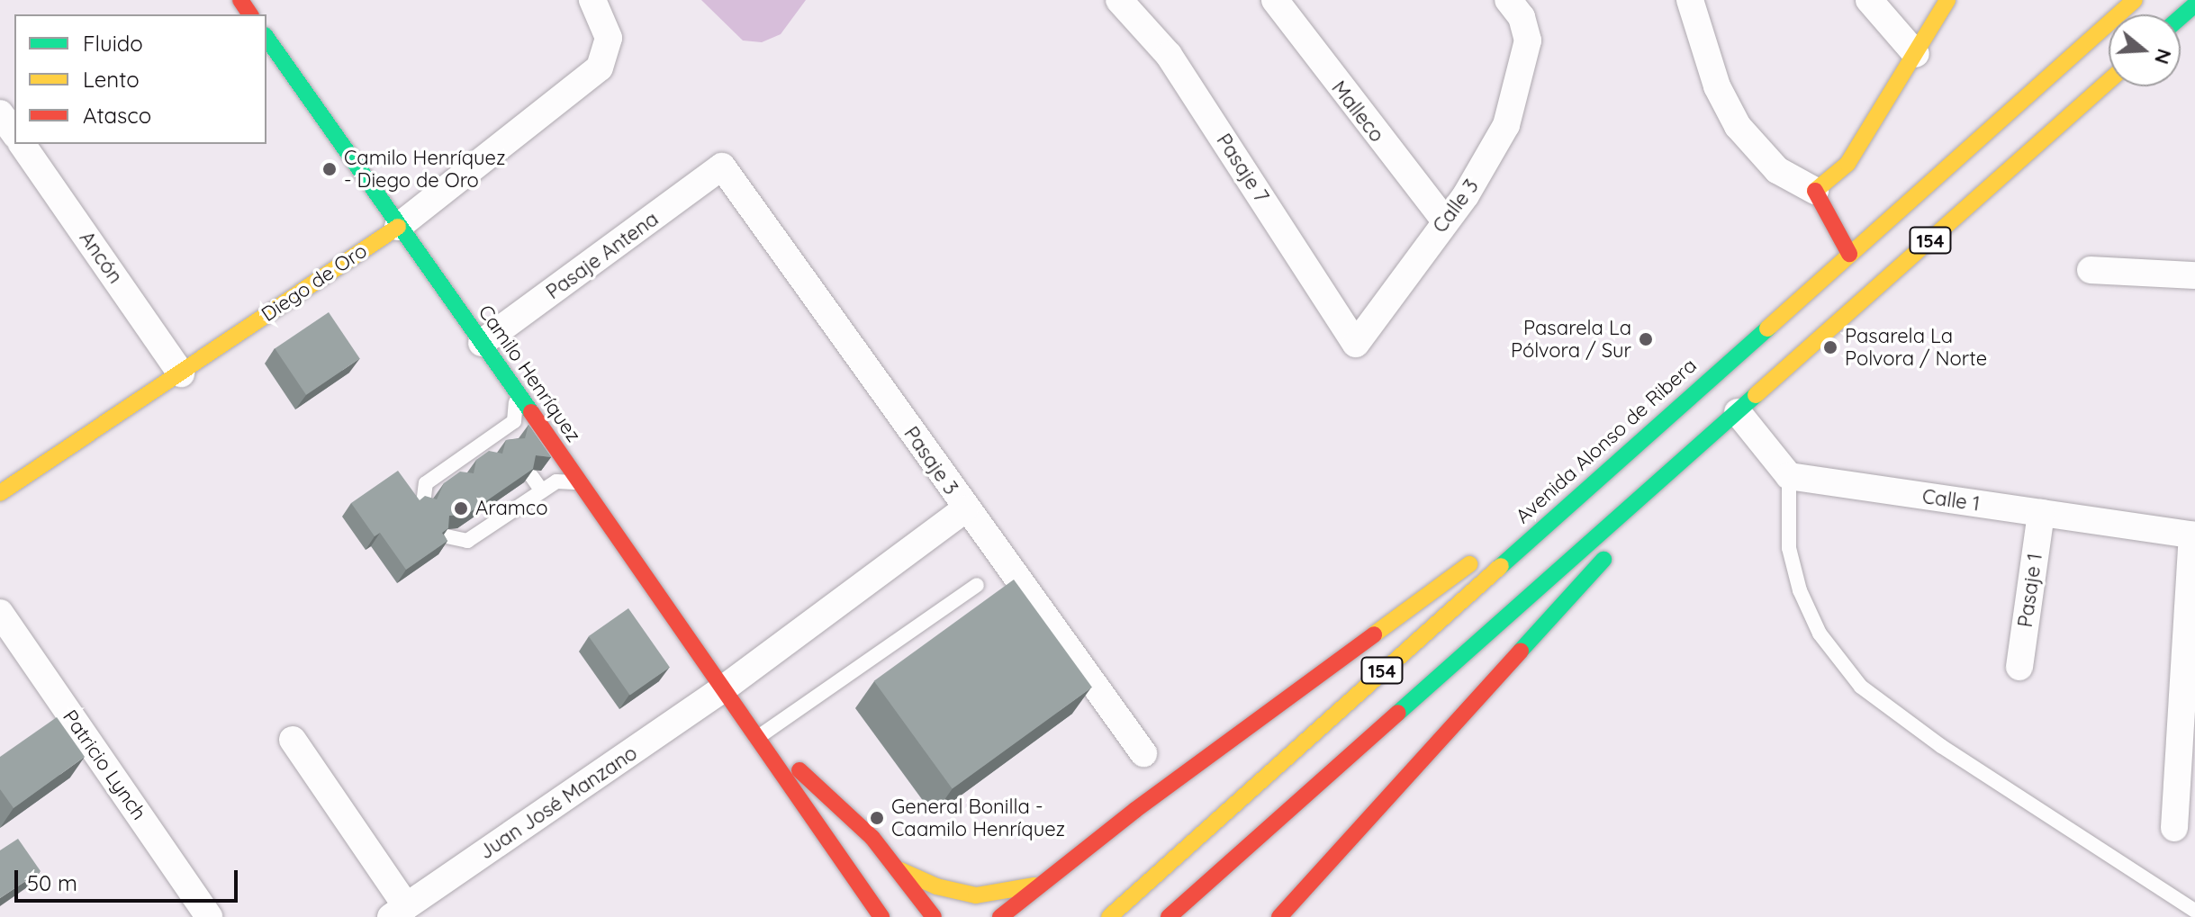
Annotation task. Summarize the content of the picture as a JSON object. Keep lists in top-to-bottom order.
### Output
{
  "streets": {
    "main road": [
      "154",
      "Diego de Oro",
      "Camilo Henríquez",
      "Avenida Alonso de Ribera"
    ],
    "street": [
      "Malleco",
      "Pasaje 7",
      "Calle 3",
      "Pasaje Antena",
      "Ancón",
      "Pasaje 3",
      "Calle 1",
      "Pasaje 1",
      "Patricio Lynch",
      "Juan José Manzano"
    ]
  },
  "crossings": [
    ["Malleco", "Calle 3"],
    ["Pasaje 7", "Calle 3"],
    ["Pasaje Antena", "Camilo Henríquez"],
    ["Pasaje Antena", "Pasaje 3"],
    ["Ancón", "Diego de Oro"],
    ["Diego de Oro", "Camilo Henríquez"],
    ["Camilo Henríquez", "Juan José Manzano"],
    ["Pasaje 3", "Juan José Manzano"],
    ["Calle 1", "Pasaje 1"]
  ],
  "places": [
    "Camilo Henríquez - Diego de Oro",
    "Pasarela La Pólvora / Sur",
    "Pasarela La Polvora / Norte",
    "Aramco",
    "General Bonilla - Caamilo Henríquez"
  ],
  "legend": ["Fluido", "Lento", "Atasco"],
  "scale_bar": "50 m",
  "north": "right"
}
